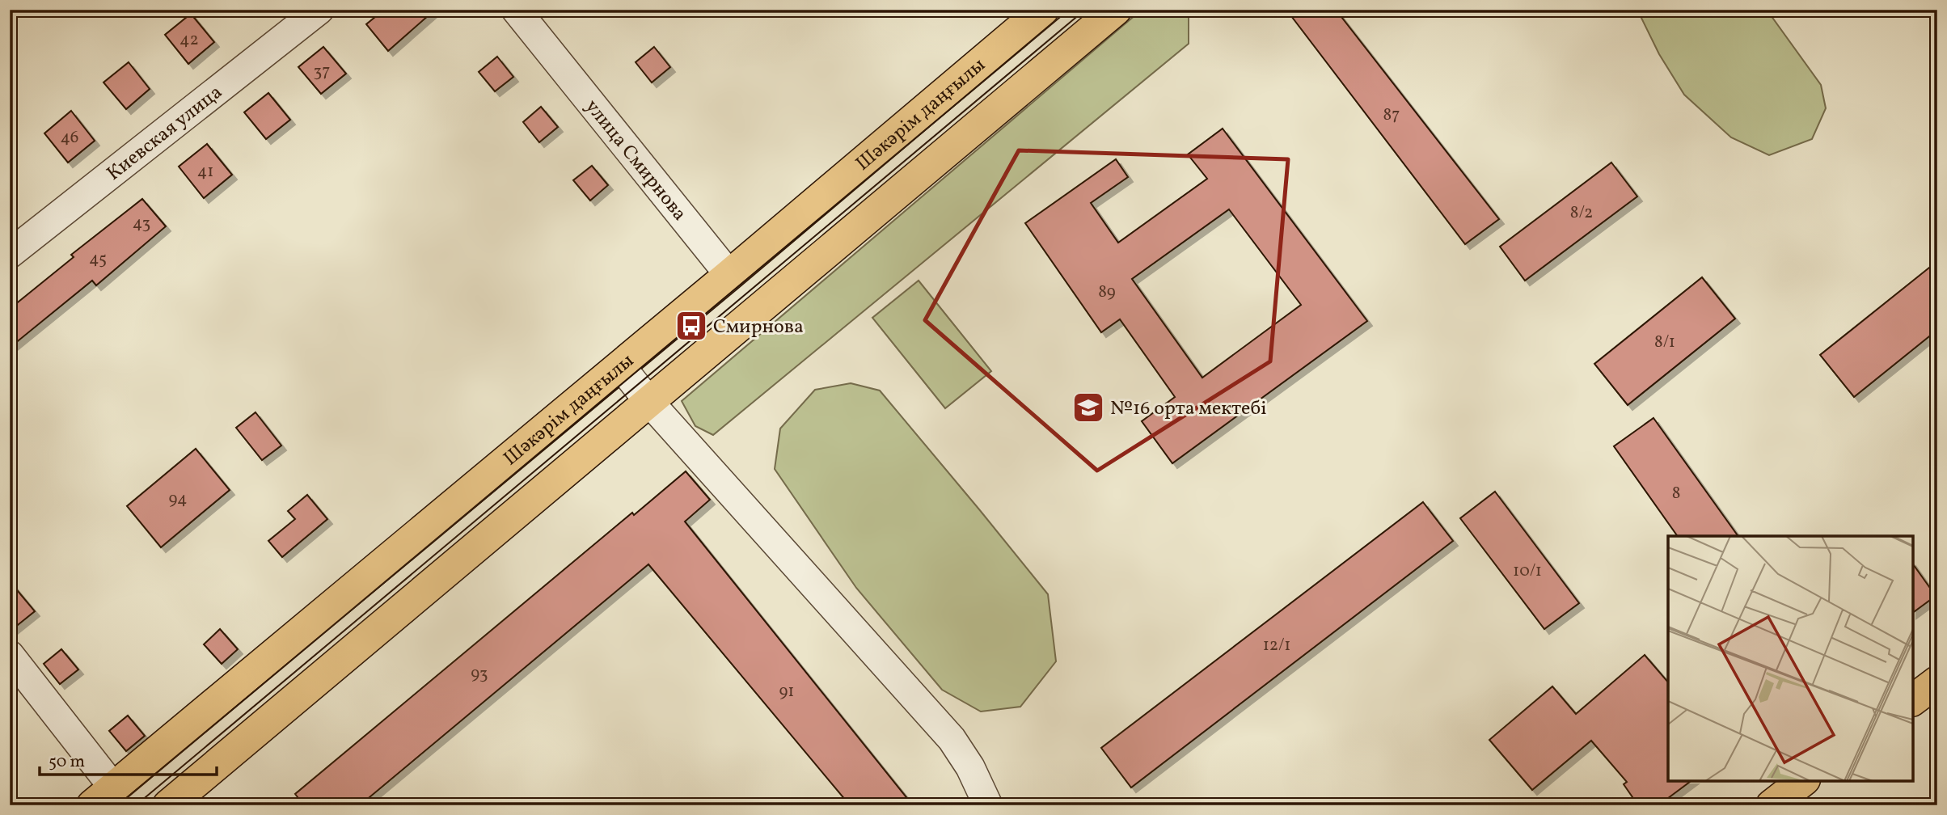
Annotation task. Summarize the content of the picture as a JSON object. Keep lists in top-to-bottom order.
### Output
{
  "streets": {
    "main road": ["Шәкәрім даңғылы", "улица Смирнова"],
    "street": ["Киевская улица"]
  },
  "crossings": [
    ["Шәкәрім даңғылы", "улица Смирнова"]
  ],
  "places": {
    "bus stop": ["Смирнова"],
    "school or university": ["№16 орта мектебі"]
  },
  "house_numbers": [
    "42",
    "37",
    "87",
    "46",
    "41",
    "8/2",
    "43",
    "45",
    "89",
    "8/1",
    "8",
    "94",
    "10/1",
    "12/1",
    "93",
    "91"
  ],
  "scale_bar": "50 m"
}
